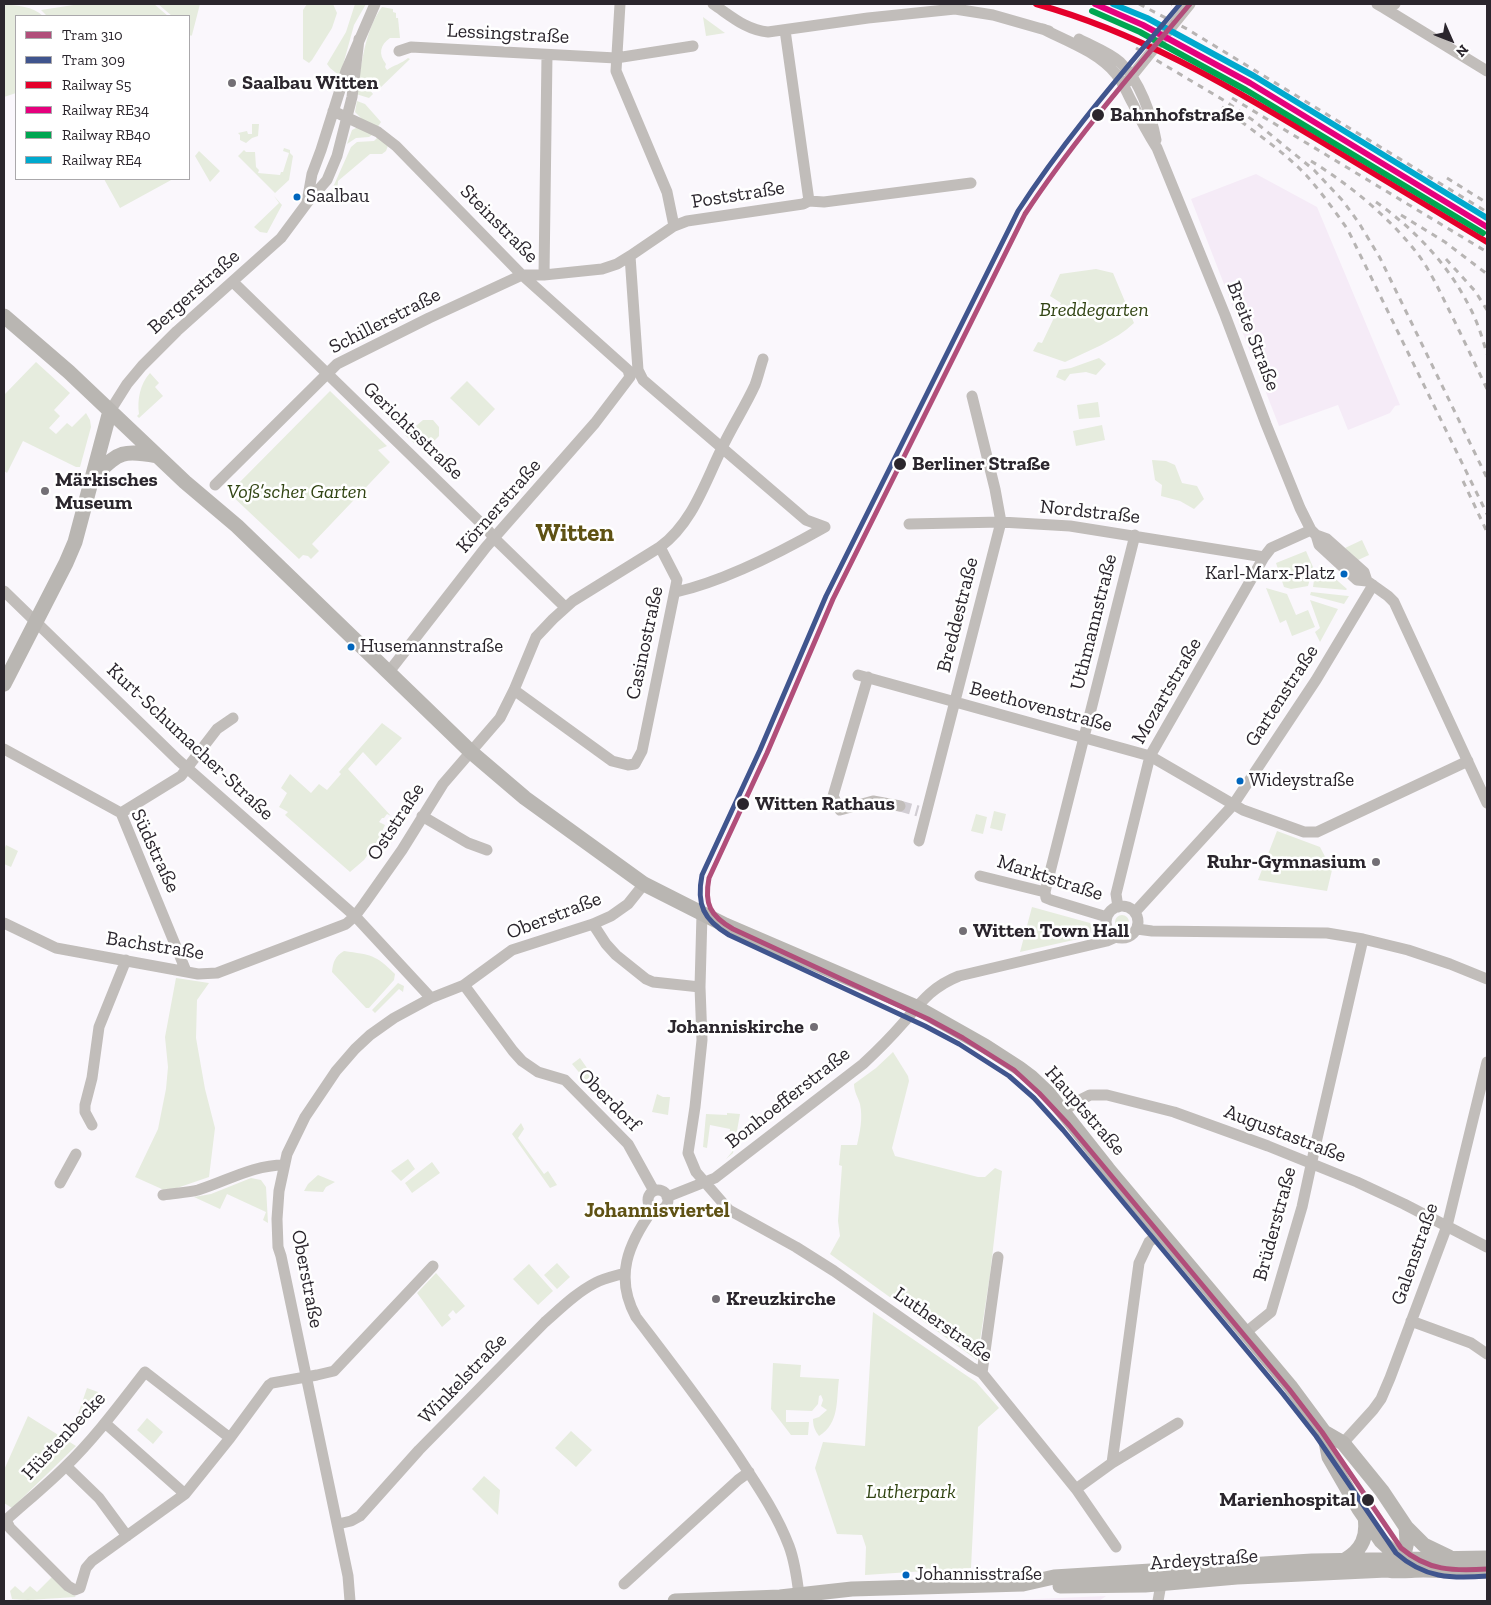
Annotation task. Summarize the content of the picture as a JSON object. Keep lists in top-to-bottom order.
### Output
{
  "streets": {
    "main road": ["Hauptstraße", "Ardeystraße"],
    "street": [
      "Lessingstraße",
      "Poststraße",
      "Steinstraße",
      "Bergerstraße",
      "Schillerstraße",
      "Breite Straße",
      "Gerichtsstraße",
      "Körnerstraße",
      "Nordstraße",
      "Breddestraße",
      "Uthmannstraße",
      "Casinostraße",
      "Mozartstraße",
      "Gartenstraße",
      "Beethovenstraße",
      "Kurt-Schumacher-Straße",
      "Oststraße",
      "Südstraße",
      "Marktstraße",
      "Oberstraße",
      "Bachstraße",
      "Bonhoefferstraße",
      "Oberdorf",
      "Augustastraße",
      "Brüderstraße",
      "Galenstraße",
      "Lutherstraße",
      "Winkelstraße",
      "Hüstenbecke"
    ]
  },
  "crossings": [
    ["Poststraße", "Steinstraße"],
    ["Poststraße", "Schillerstraße"],
    ["Steinstraße", "Bergerstraße"],
    ["Steinstraße", "Schillerstraße"],
    ["Steinstraße", "Körnerstraße"],
    ["Bergerstraße", "Gerichtsstraße"],
    ["Bergerstraße", "Hauptstraße"],
    ["Schillerstraße", "Gerichtsstraße"],
    ["Breite Straße", "Mozartstraße"],
    ["Gerichtsstraße", "Körnerstraße"],
    ["Gerichtsstraße", "Oststraße"],
    ["Körnerstraße", "Hauptstraße"],
    ["Nordstraße", "Breddestraße"],
    ["Nordstraße", "Uthmannstraße"],
    ["Nordstraße", "Mozartstraße"],
    ["Breddestraße", "Beethovenstraße"],
    ["Uthmannstraße", "Beethovenstraße"],
    ["Uthmannstraße", "Marktstraße"],
    ["Casinostraße", "Oststraße"],
    ["Mozartstraße", "Gartenstraße"],
    ["Mozartstraße", "Beethovenstraße"],
    ["Mozartstraße", "Marktstraße"],
    ["Gartenstraße", "Beethovenstraße"],
    ["Gartenstraße", "Marktstraße"],
    ["Kurt-Schumacher-Straße", "Oststraße"],
    ["Kurt-Schumacher-Straße", "Oberstraße"],
    ["Kurt-Schumacher-Straße", "Bachstraße"],
    ["Oststraße", "Bachstraße"],
    ["Oststraße", "Hauptstraße"],
    ["Südstraße", "Bachstraße"],
    ["Oberstraße", "Oberdorf"],
    ["Oberstraße", "Hauptstraße"],
    ["Oberstraße", "Winkelstraße"],
    ["Bonhoefferstraße", "Oberdorf"],
    ["Bonhoefferstraße", "Hauptstraße"],
    ["Bonhoefferstraße", "Lutherstraße"],
    ["Hauptstraße", "Augustastraße"],
    ["Hauptstraße", "Brüderstraße"],
    ["Hauptstraße", "Galenstraße"],
    ["Hauptstraße", "Ardeystraße"],
    ["Augustastraße", "Brüderstraße"],
    ["Augustastraße", "Galenstraße"]
  ],
  "districts": ["Witten", "Johannisviertel"],
  "parks": ["Breddegarten", "Voß’scher Garten", "Lutherpark"],
  "places": [
    "Saalbau Witten",
    "Bahnhofstraße",
    "Saalbau",
    "Berliner Straße",
    "Märkisches Museum",
    "Karl-Marx-Platz",
    "Husemannstraße",
    "Wideystraße",
    "Witten Rathaus",
    "Ruhr-Gymnasium",
    "Witten Town Hall",
    "Johanniskirche",
    "Kreuzkirche",
    "Marienhospital",
    "Johannisstraße"
  ],
  "lines": [
    "tram line 310",
    "tram line 309",
    "rail line S5",
    "rail line RE34",
    "rail line RE4",
    "rail line RB40"
  ],
  "legend": [
    "Tram 310",
    "Tram 309",
    "Railway S5",
    "Railway RE34",
    "Railway RB40",
    "Railway RE4"
  ],
  "north": "bottom right"
}
